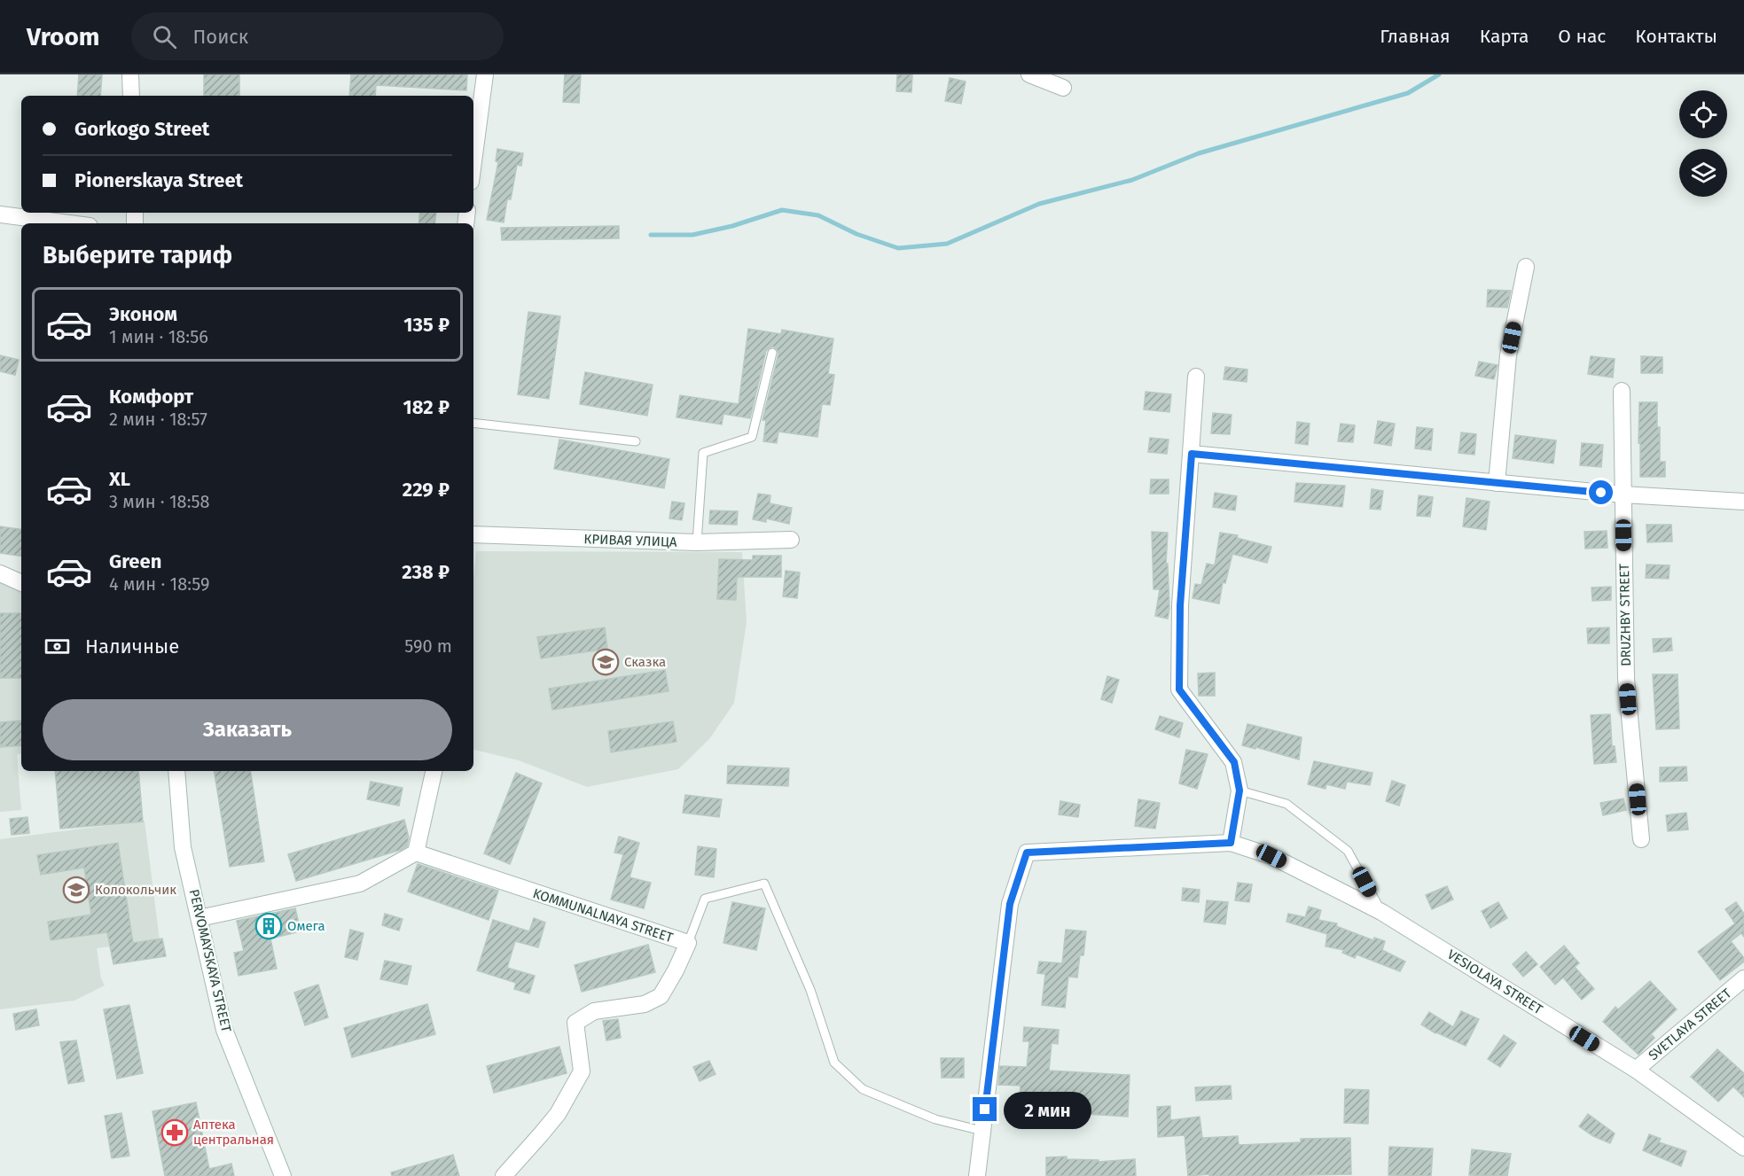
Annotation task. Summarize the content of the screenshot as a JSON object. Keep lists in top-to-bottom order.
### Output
{
  "streets": {
    "street": [
      "КРИВАЯ УЛИЦА",
      "DRUZHBY STREET",
      "KOMMUNALNAYA STREET",
      "PERVOMAYSKAYA STREET",
      "VESIOLAYA STREET",
      "SVETLAYA STREET"
    ]
  },
  "crossings": [
    ["VESIOLAYA STREET", "SVETLAYA STREET"]
  ],
  "places": {
    "school or university": ["Сказка", "Колокольчик"],
    "building": ["Омега"],
    "pharmacy": ["Аптека центральная"]
  },
  "page": {
    "header": "Vroom",
    "search": "Поиск",
    "nav": [
      "Главная",
      "Карта",
      "О нас",
      "Контакты"
    ],
    "banner": ["Gorkogo Street", "Pionerskaya Street"],
    "heading": "Выберите тариф",
    "list": [
      {
        "name": "Эконом",
        "note": "1 мин · 18:56",
        "value": "135 ₽"
      },
      {
        "name": "Комфорт",
        "note": "2 мин · 18:57",
        "value": "182 ₽"
      },
      {
        "name": "XL",
        "note": "3 мин · 18:58",
        "value": "229 ₽"
      },
      {
        "name": "Green",
        "note": "4 мин · 18:59",
        "value": "238 ₽"
      }
    ],
    "pay": ["Наличные", "590 m"],
    "buttons": "Заказать",
    "bubble": "2 мин"
  }
}
